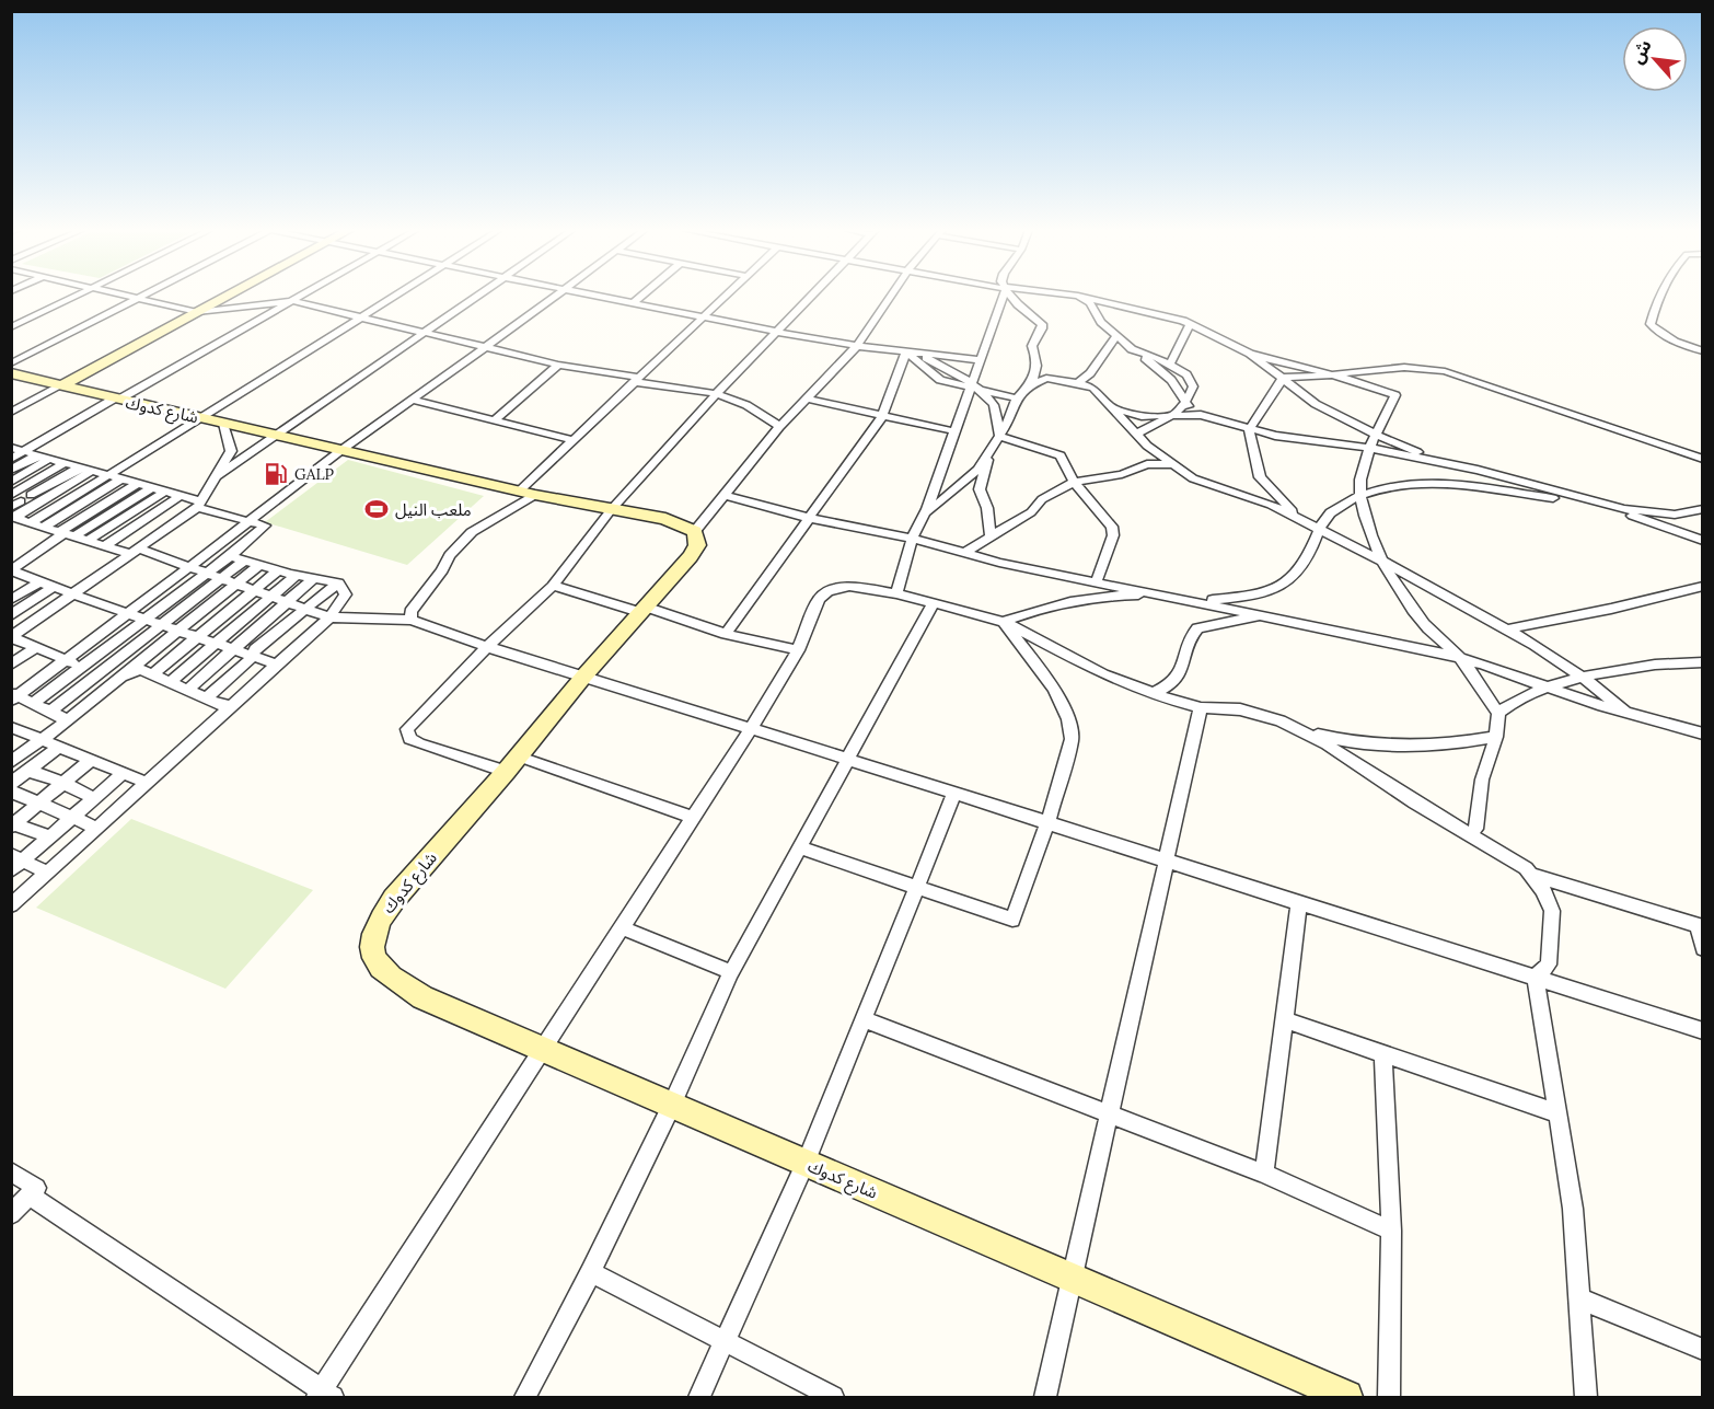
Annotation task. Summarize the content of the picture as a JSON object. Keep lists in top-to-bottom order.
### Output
{
  "streets": {
    "street": ["شارع كدوك"]
  },
  "places": {
    "fuel station": ["GALP"],
    "sports": ["ملعب النيل"]
  },
  "north": "top left"
}
